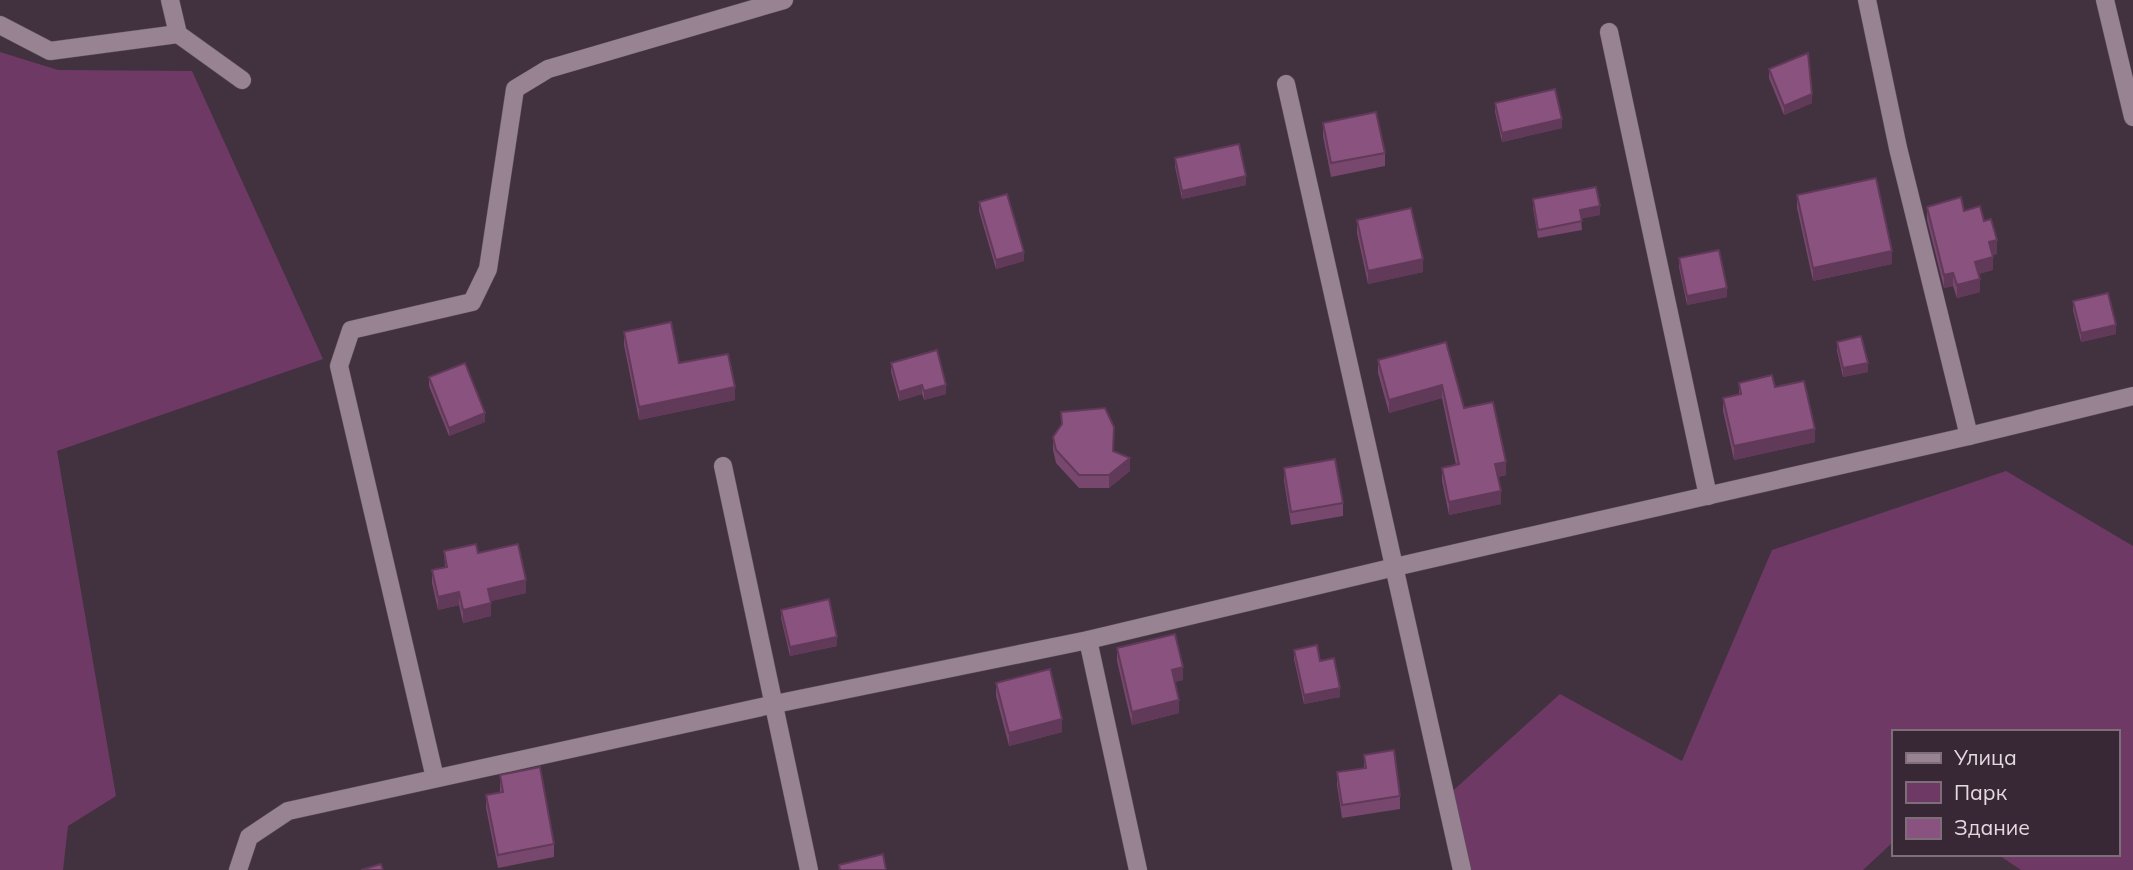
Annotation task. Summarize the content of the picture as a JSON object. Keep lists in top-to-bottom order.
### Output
{
  "legend": ["Улица", "Парк", "Здание"]
}
